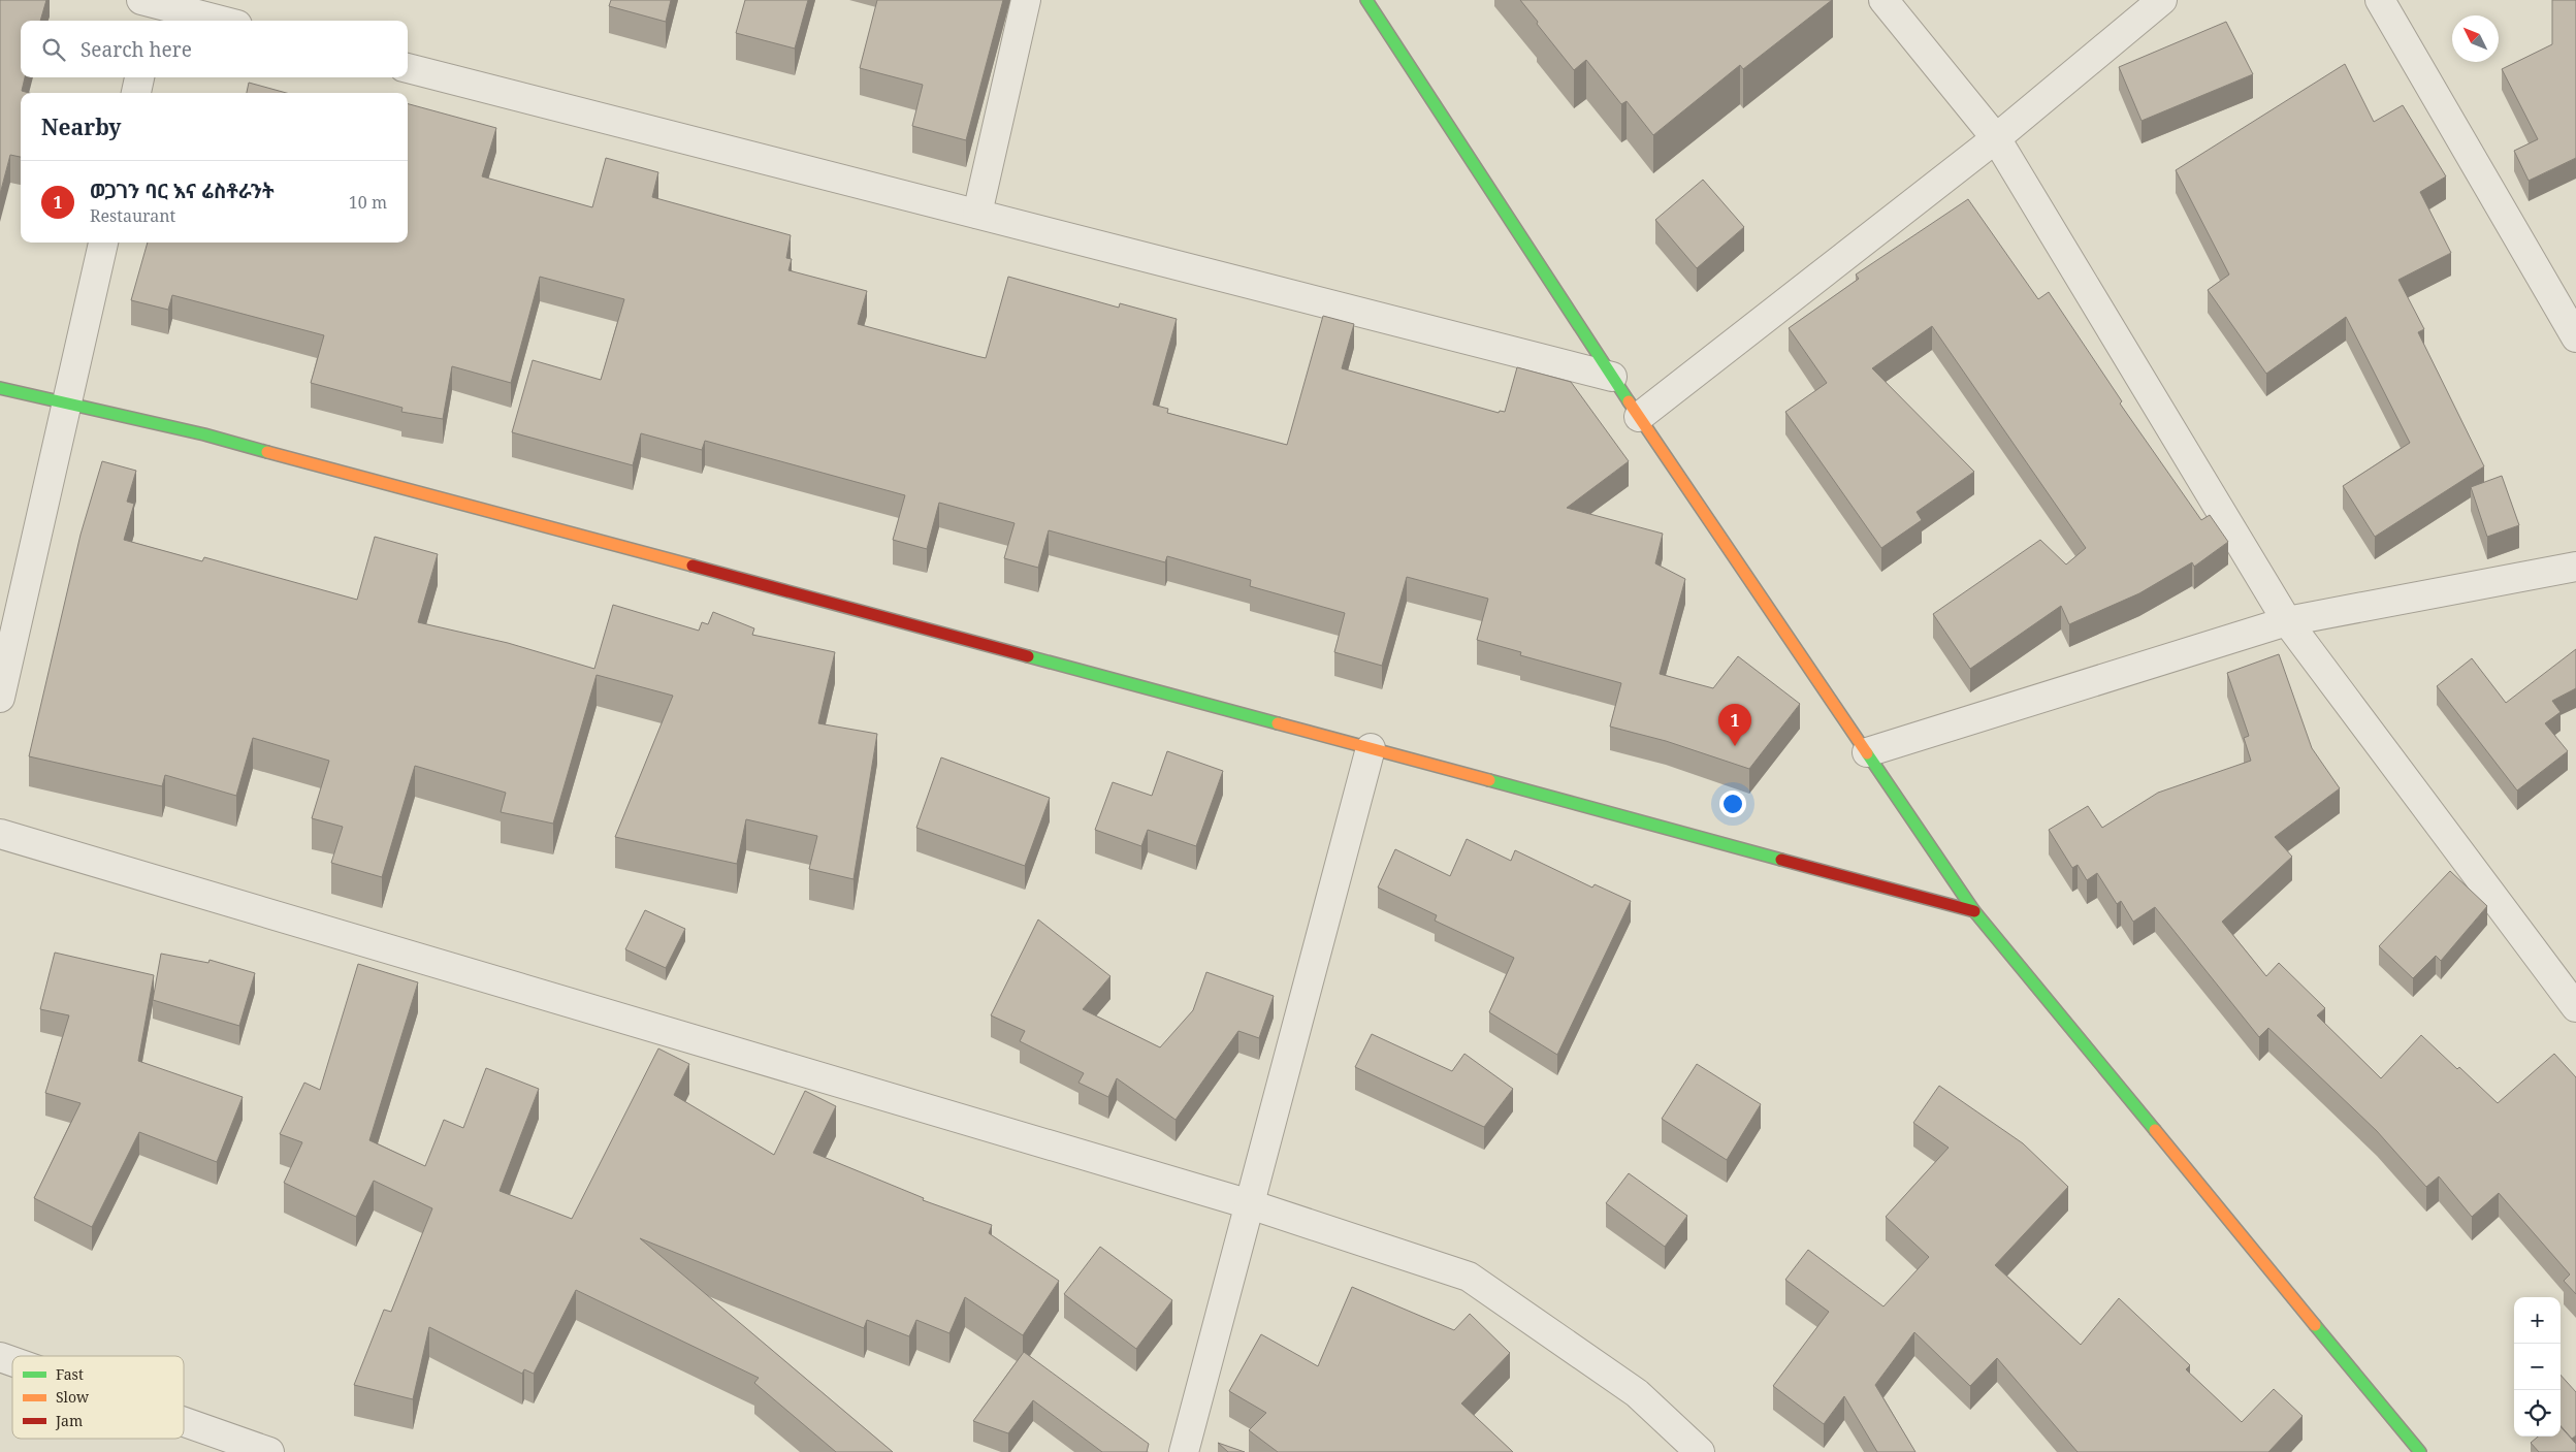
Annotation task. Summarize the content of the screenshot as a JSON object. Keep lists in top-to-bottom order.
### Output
{
  "legend": ["Fast", "Slow", "Jam"],
  "north": "top left",
  "page": {
    "search": "Search here",
    "heading": "Nearby",
    "list": [
      {
        "mark": "1",
        "name": "ወጋገን ባር እና ሬስቶራንት",
        "note": "Restaurant",
        "value": "10 m"
      }
    ],
    "pins": "1",
    "map_buttons": ["+", "−"]
  }
}
